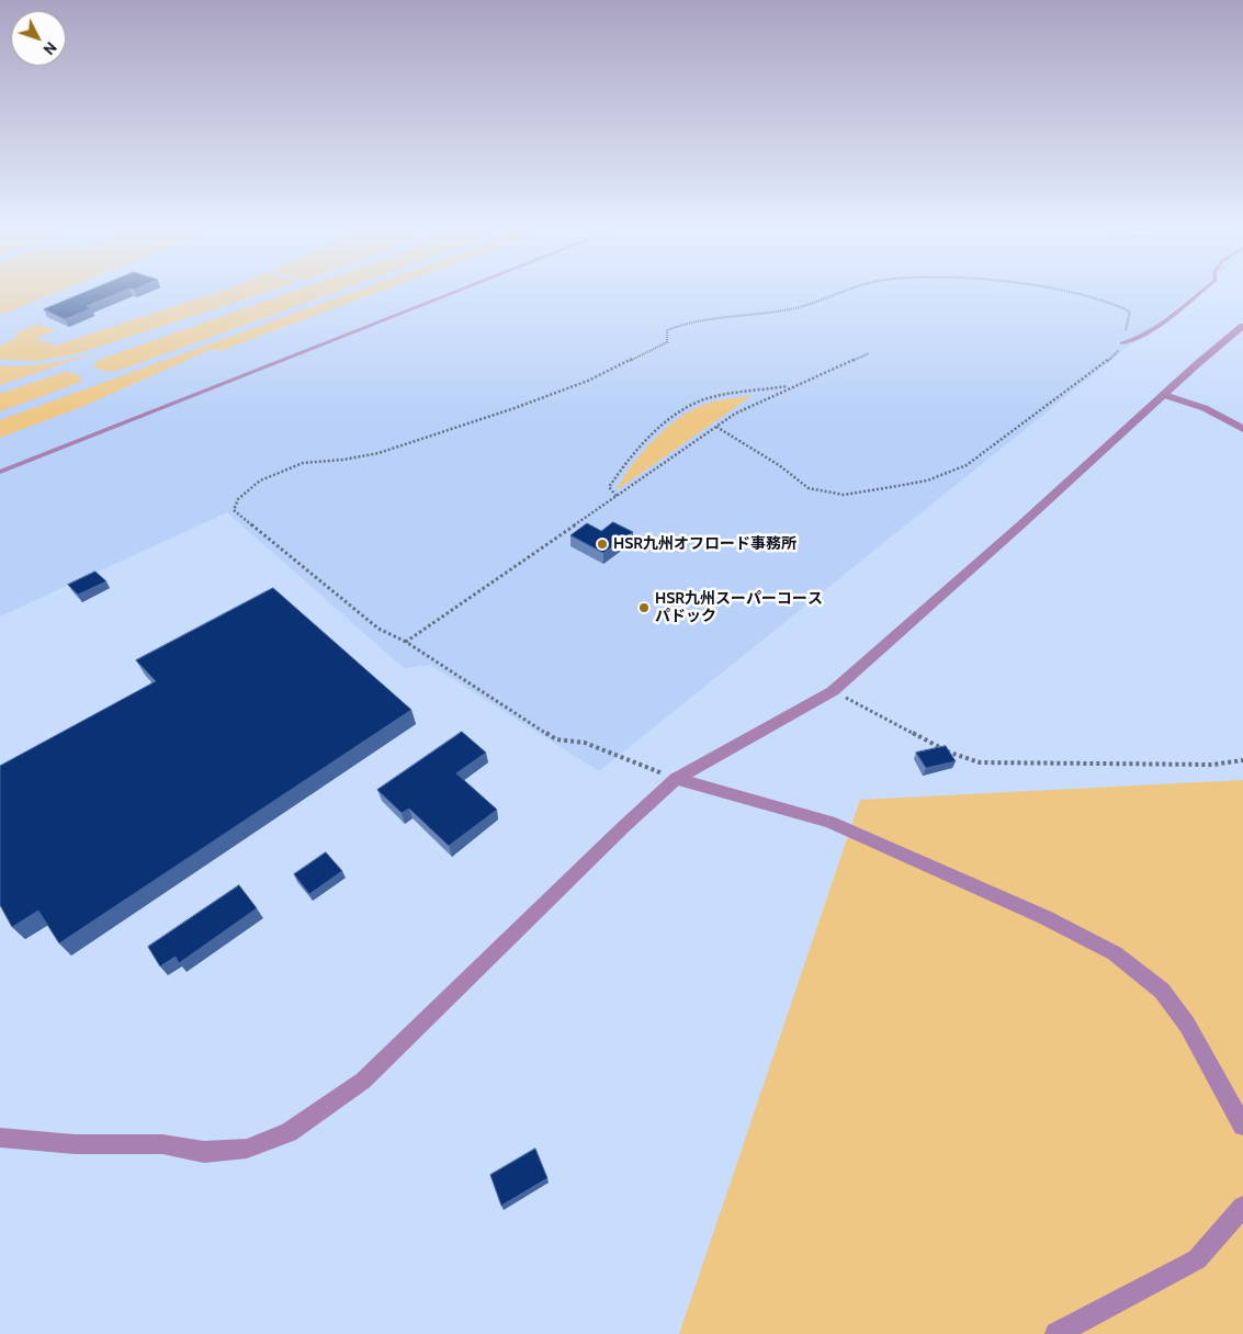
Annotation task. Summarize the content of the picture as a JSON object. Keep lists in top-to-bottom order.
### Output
{
  "places": ["HSR九州オフロード事務所", "HSR九州スーパーコース パドック"],
  "north": "bottom right"
}
